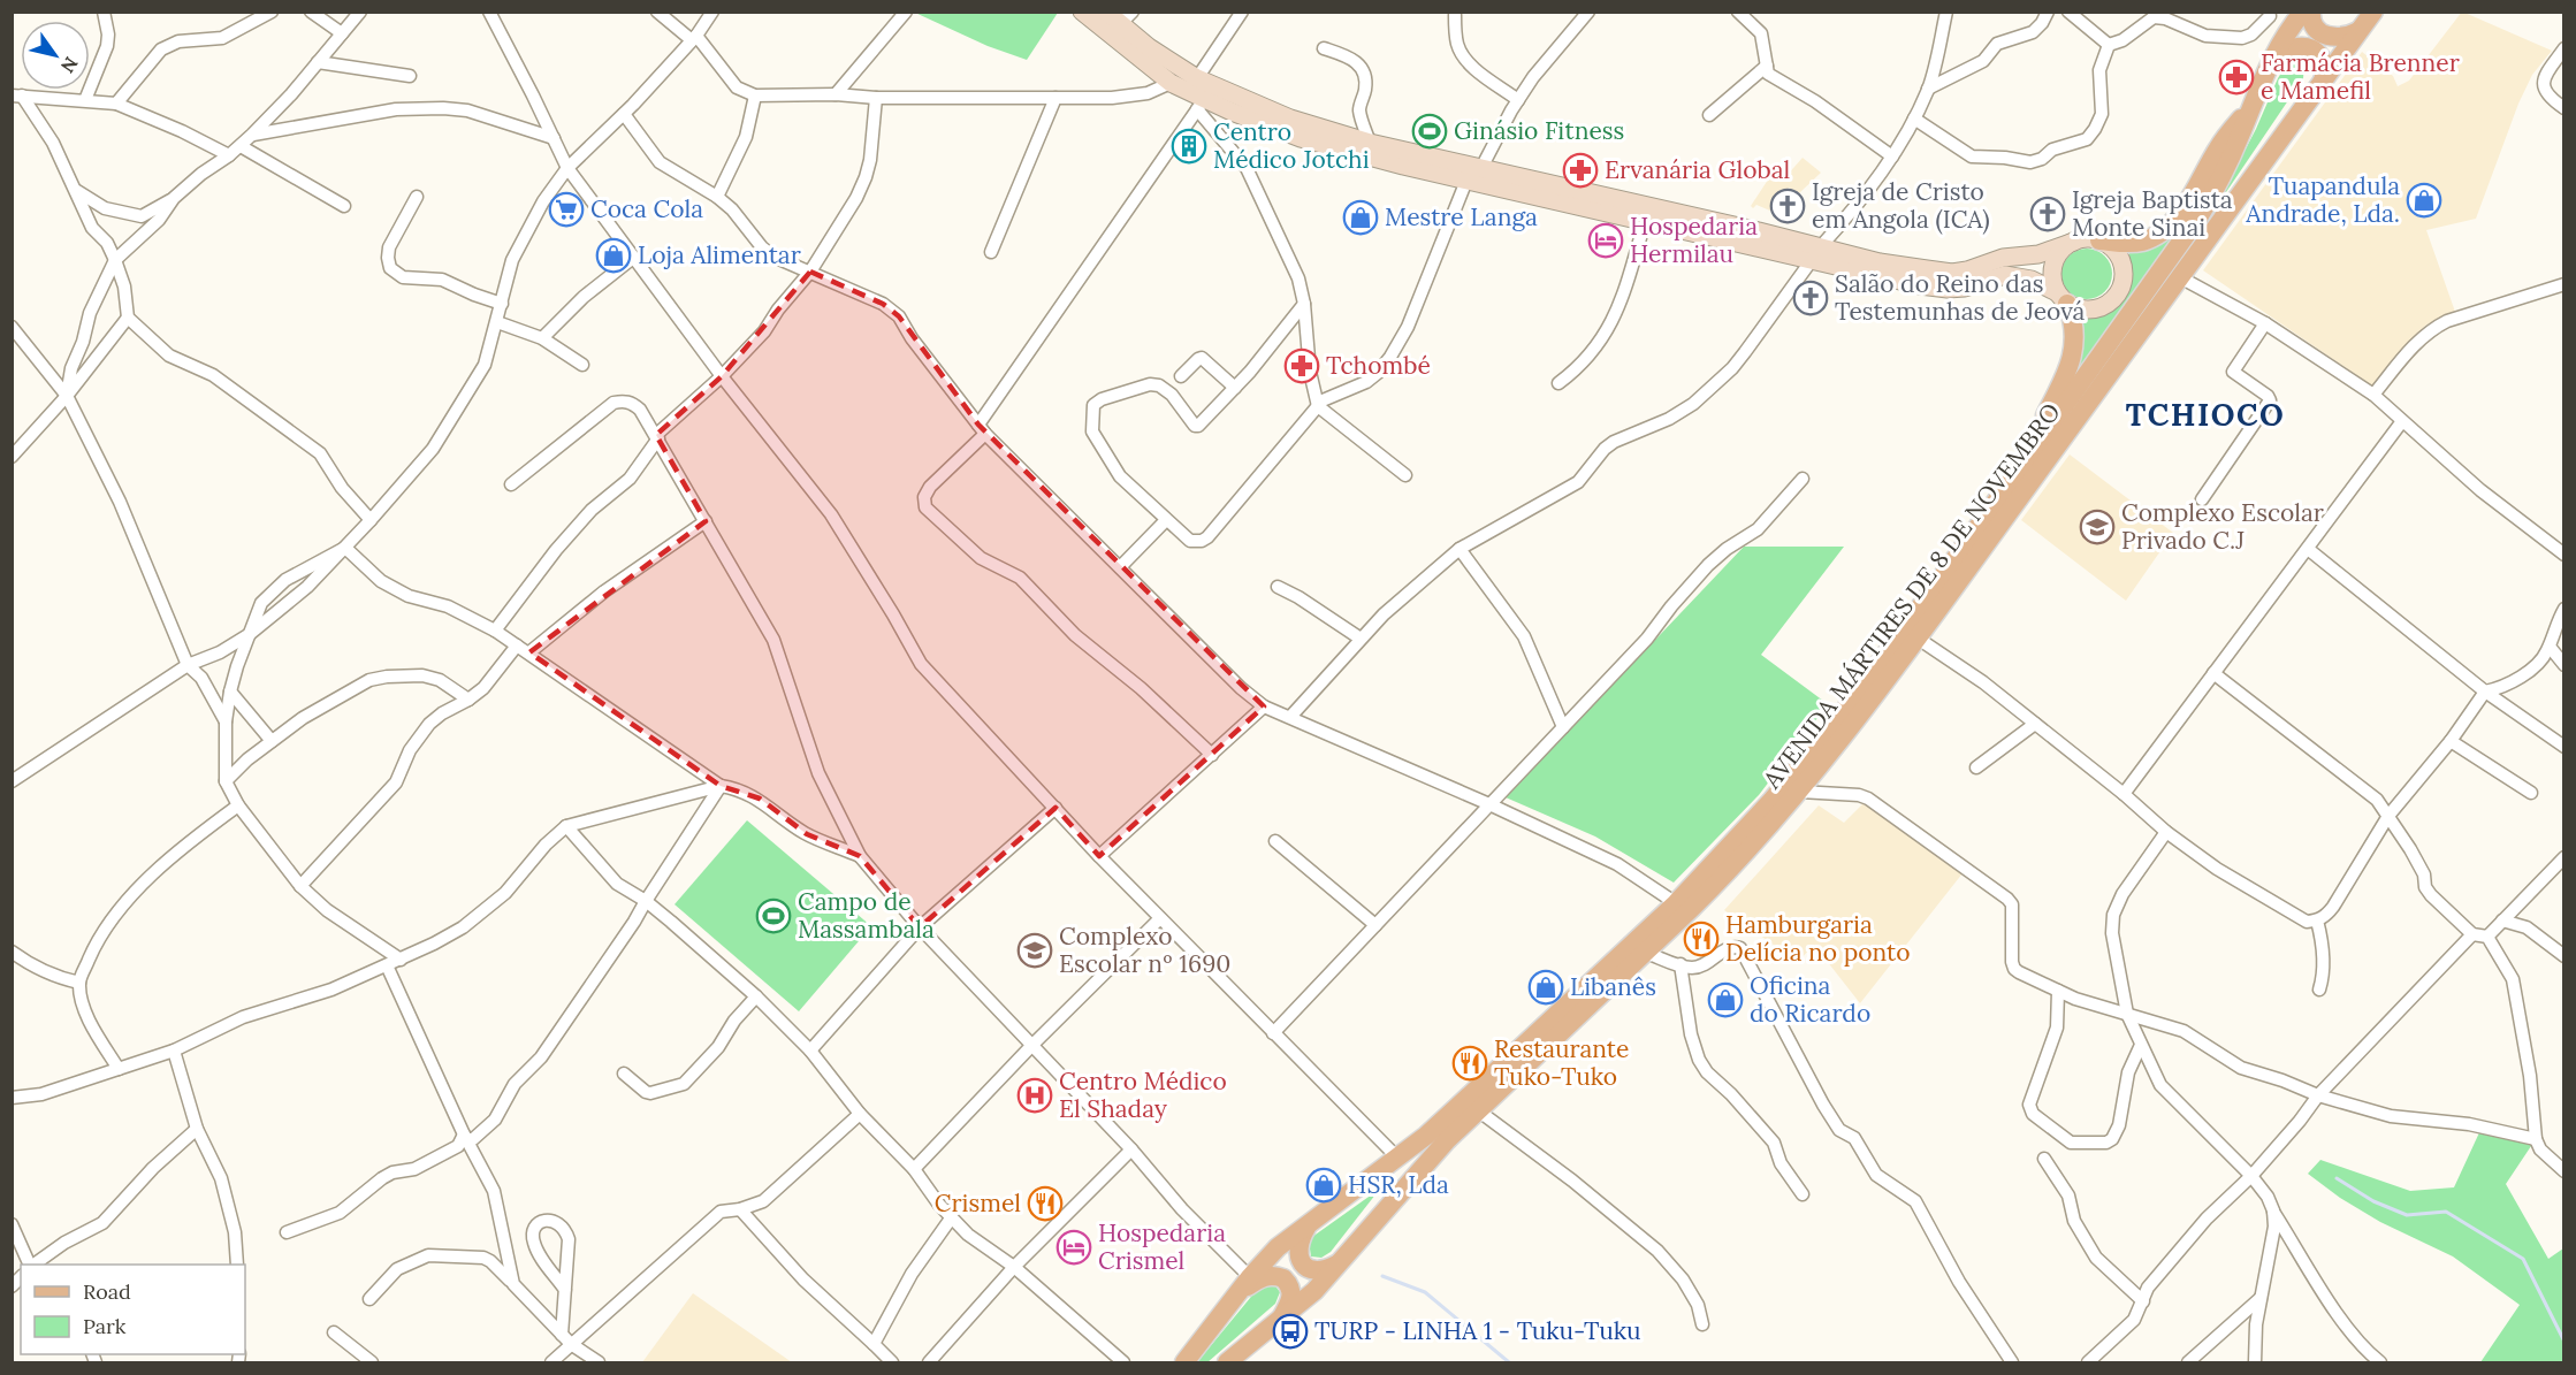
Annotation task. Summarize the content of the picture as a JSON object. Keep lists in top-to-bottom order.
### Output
{
  "streets": {
    "main road": ["AVENIDA MÁRTIRES DE 8 DE NOVEMBRO"]
  },
  "districts": ["TCHIOCO"],
  "places": {
    "pharmacy": ["Farmácia Brenner e Mamefil", "Ervanária Global", "Tchombé"],
    "sports": ["Ginásio Fitness", "Campo de Massambala"],
    "building": ["Centro Médico Jotchi"],
    "shop": [
      "Tuapandula Andrade, Lda.",
      "Mestre Langa",
      "Loja Alimentar",
      "Libanês",
      "Oficina do Ricardo",
      "HSR, Lda"
    ],
    "church": ["Igreja de Cristo em Angola (ICA)", "Igreja Baptista Monte Sinai", "Salão do Reino das Testemunhas de Jeová"],
    "supermarket": ["Coca Cola"],
    "hotel": ["Hospedaria Hermilau", "Hospedaria Crismel"],
    "school or university": ["Complexo Escolar Privado C.J", "Complexo Escolar nº 1690"],
    "restaurant": ["Hamburgaria Delícia no ponto", "Restaurante Tuko-Tuko", "Crismel"],
    "hospital": ["Centro Médico El Shaday"],
    "bus stop": ["TURP - LINHA 1 - Tuku-Tuku"]
  },
  "legend": ["Road", "Park"],
  "north": "bottom right"
}
